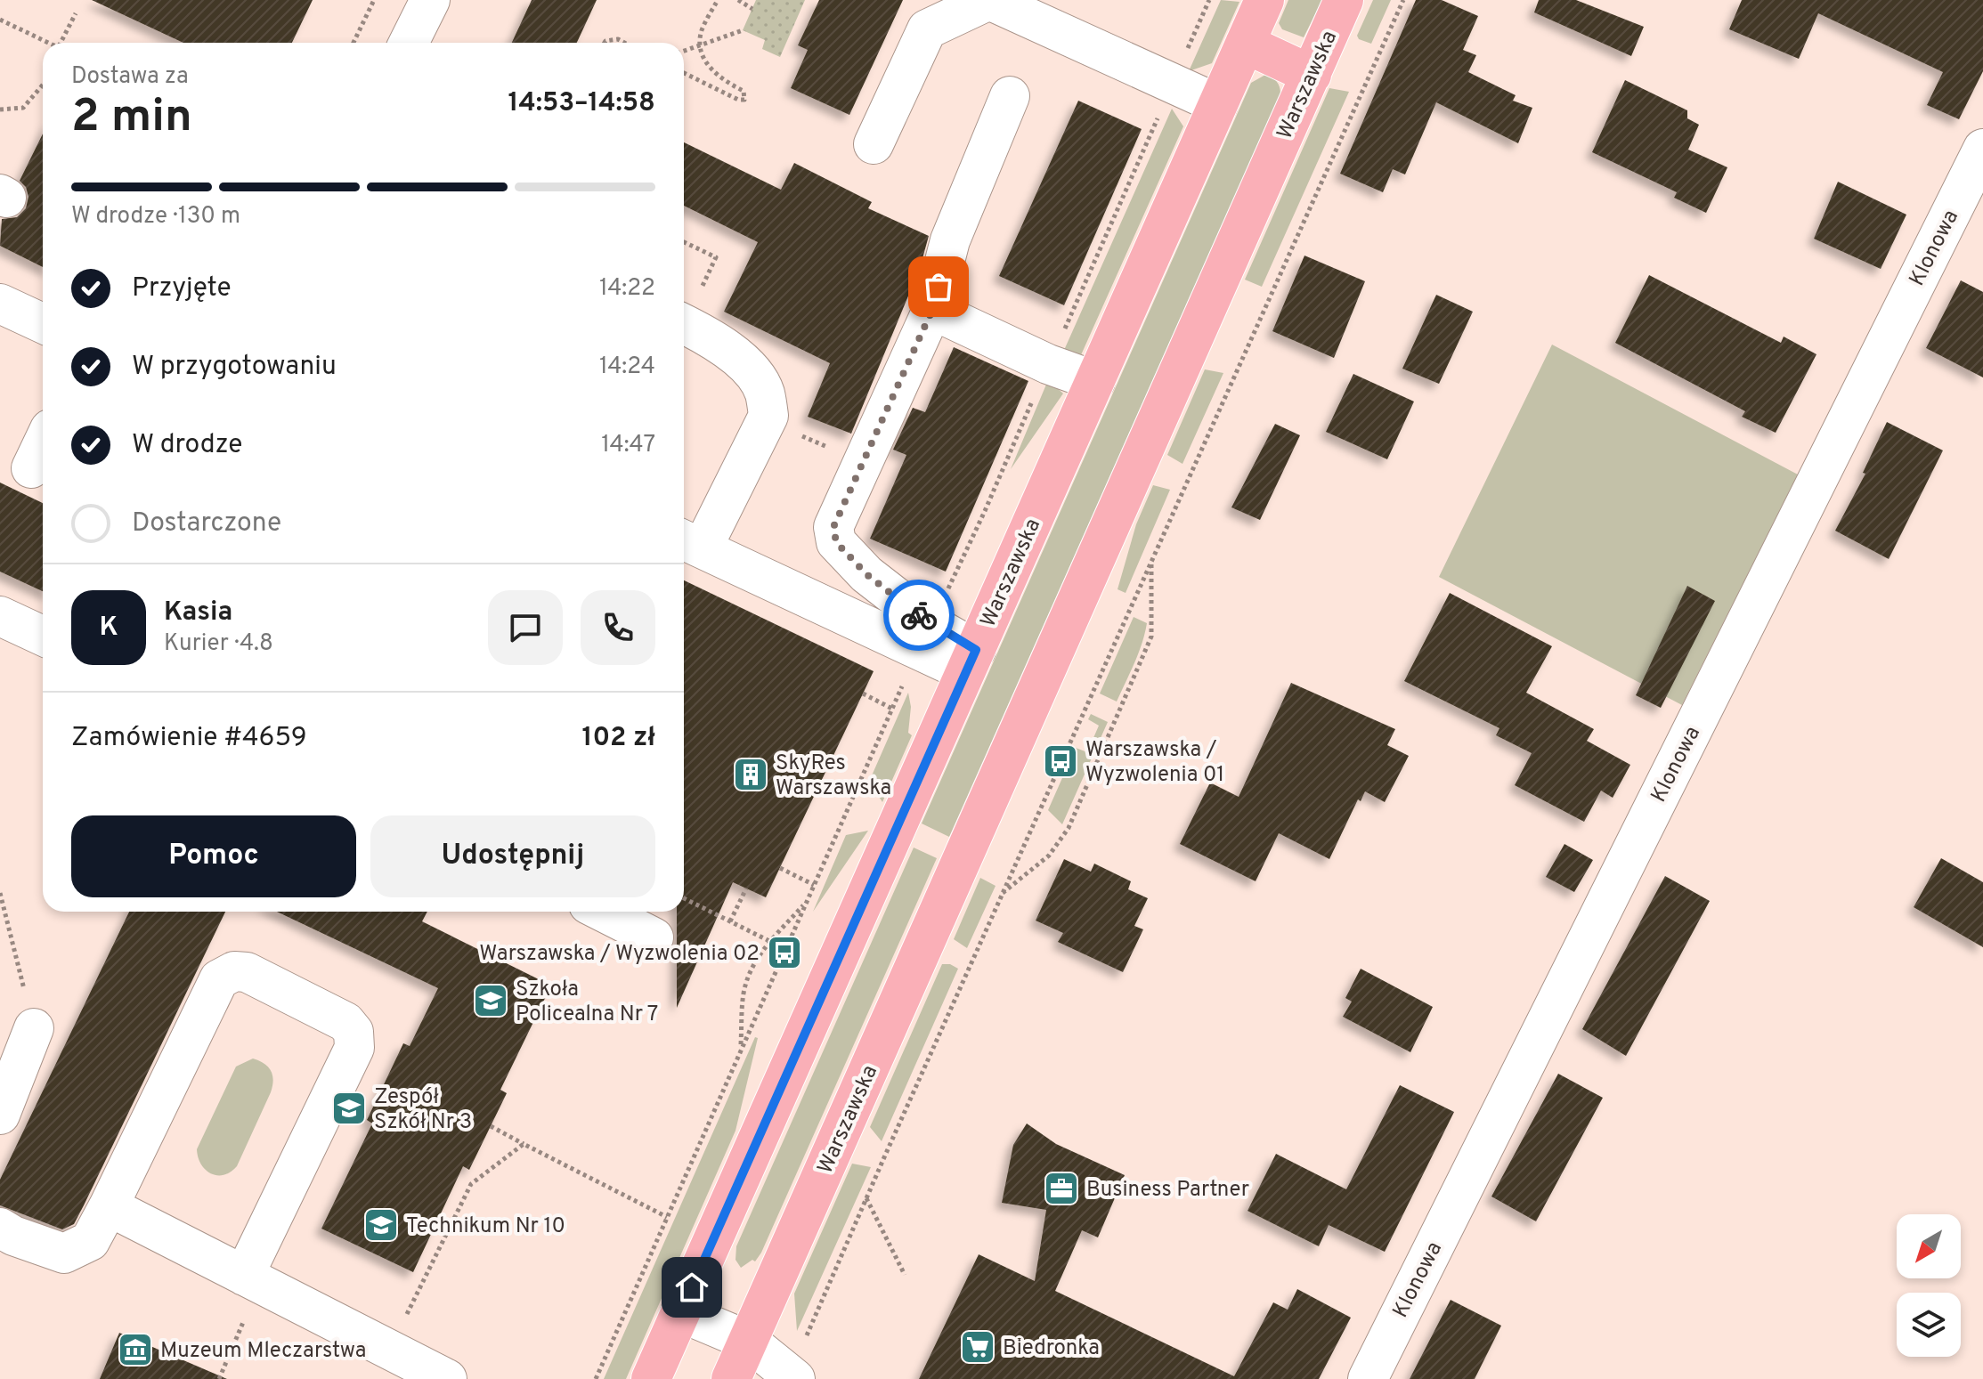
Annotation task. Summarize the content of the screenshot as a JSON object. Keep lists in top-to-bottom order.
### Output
{
  "streets": {
    "main road": ["Warszawska"],
    "street": ["Klonowa"]
  },
  "places": {
    "bus stop": ["Warszawska / Wyzwolenia 01", "Warszawska / Wyzwolenia 02"],
    "building": ["SkyRes Warszawska"],
    "school or university": ["Szkoła Policealna Nr 7", "Zespół Szkół Nr 3", "Technikum Nr 10"],
    "office": ["Business Partner"],
    "supermarket": ["Biedronka"],
    "museum": ["Muzeum Mleczarstwa"]
  },
  "north": "bottom left",
  "page": {
    "heading": ["2 min", "Dostawa za", "14:53–14:58"],
    "panel": [
      "Kasia",
      "Kurier · 4.8",
      "Zamówienie #4659",
      "102 zł"
    ],
    "bar": "W drodze · 130 m",
    "list": [
      ["Przyjęte", "14:22"],
      ["W przygotowaniu", "14:24"],
      ["W drodze", "14:47"],
      "Dostarczone"
    ],
    "round": "K",
    "buttons": ["Pomoc", "Udostępnij"]
  }
}
